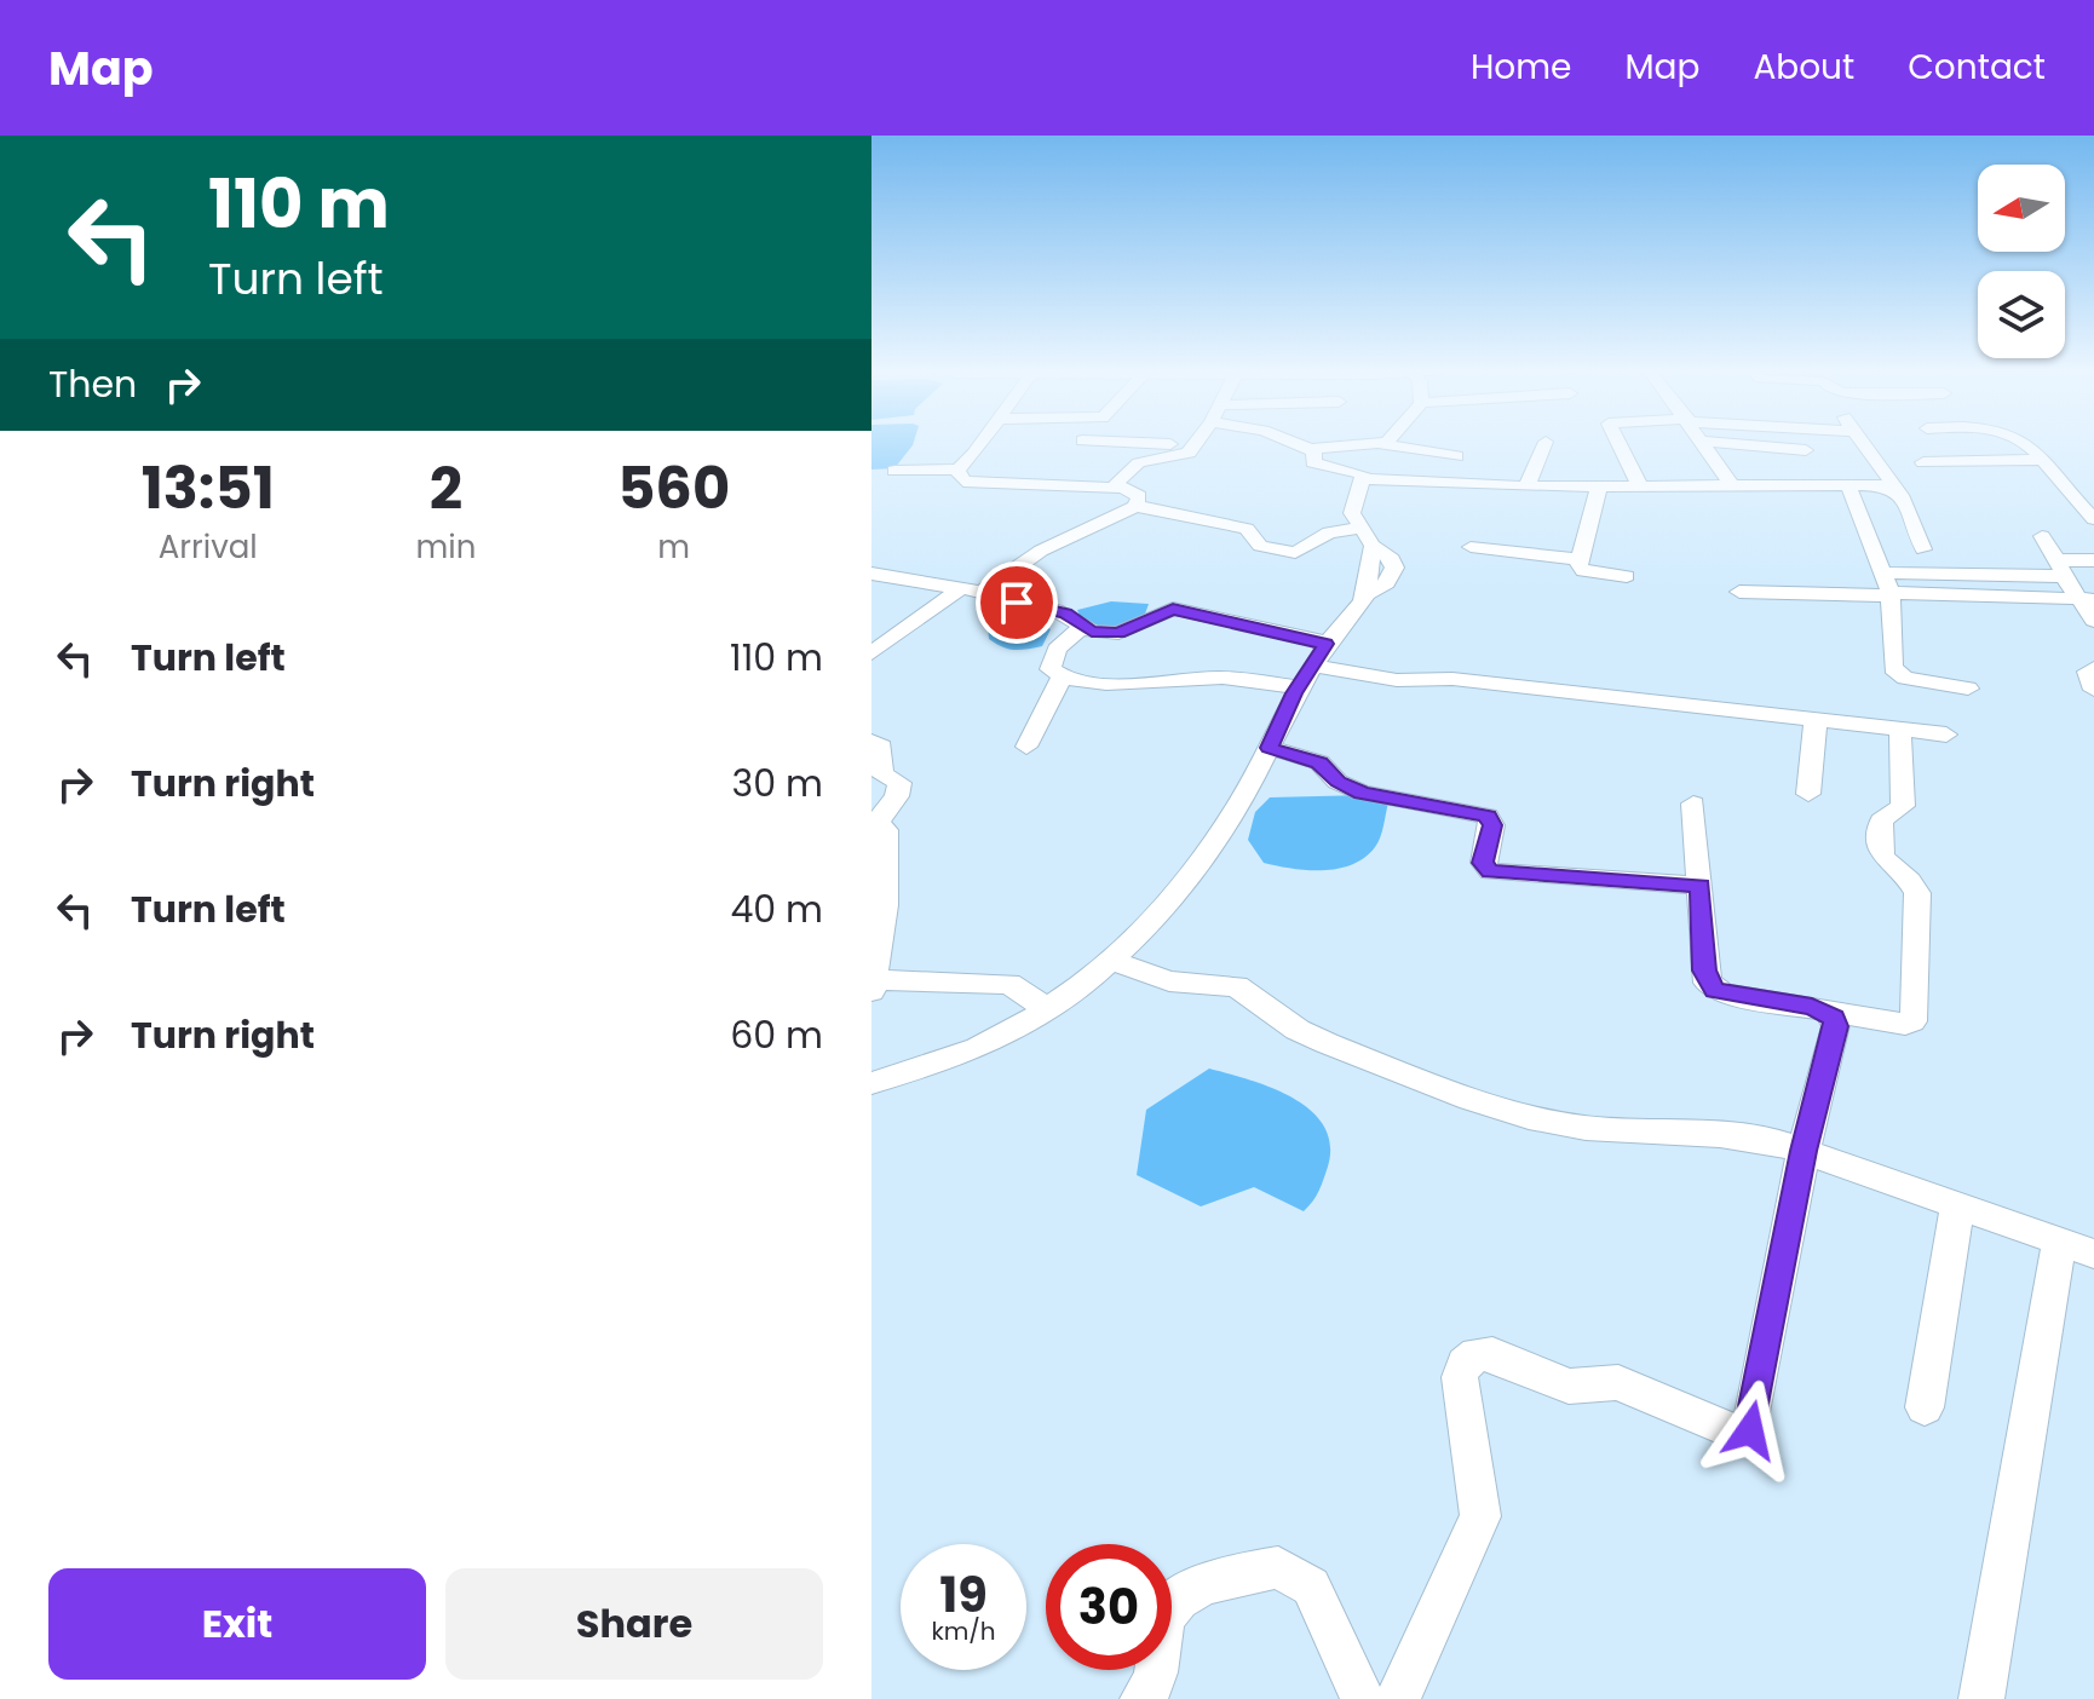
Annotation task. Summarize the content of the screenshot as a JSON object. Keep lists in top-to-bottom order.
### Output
{
  "north": "left",
  "page": {
    "header": "Map",
    "nav": [
      "Home",
      "Map",
      "About",
      "Contact"
    ],
    "turn": ["110 m", "Turn left"],
    "then": "Then",
    "eta": [
      "13:51",
      "Arrival",
      "2",
      "min",
      "560",
      "m"
    ],
    "list": [
      {
        "name": "Turn left",
        "value": "110 m"
      },
      {
        "name": "Turn right",
        "value": "30 m"
      },
      {
        "name": "Turn left",
        "value": "40 m"
      },
      {
        "name": "Turn right",
        "value": "60 m"
      }
    ],
    "speed": "19 km/h",
    "limit": "30",
    "buttons": ["Exit", "Share"]
  }
}
